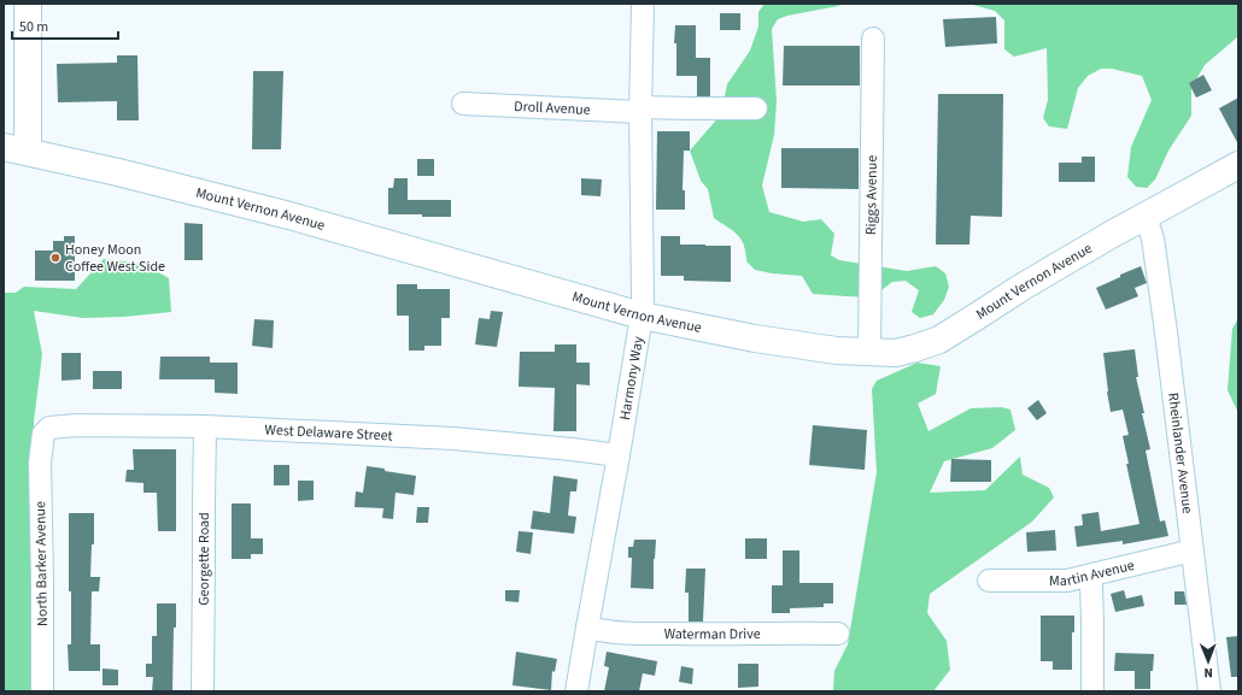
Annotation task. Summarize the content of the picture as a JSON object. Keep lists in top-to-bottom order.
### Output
{
  "streets": {
    "main road": ["Mount Vernon Avenue"],
    "street": [
      "Droll Avenue",
      "Riggs Avenue",
      "Harmony Way",
      "West Delaware Street",
      "Rheinlander Avenue",
      "Georgette Road",
      "North Barker Avenue",
      "Martin Avenue",
      "Waterman Drive"
    ]
  },
  "crossings": [
    ["Droll Avenue", "Harmony Way"],
    ["Riggs Avenue", "Mount Vernon Avenue"],
    ["Mount Vernon Avenue", "Harmony Way"],
    ["Mount Vernon Avenue", "Rheinlander Avenue"],
    ["Harmony Way", "West Delaware Street"],
    ["Harmony Way", "Waterman Drive"],
    ["West Delaware Street", "Georgette Road"],
    ["West Delaware Street", "North Barker Avenue"],
    ["Rheinlander Avenue", "Martin Avenue"]
  ],
  "places": ["Honey Moon Coffee West Side"],
  "scale_bar": "50 m",
  "north": "bottom"
}
